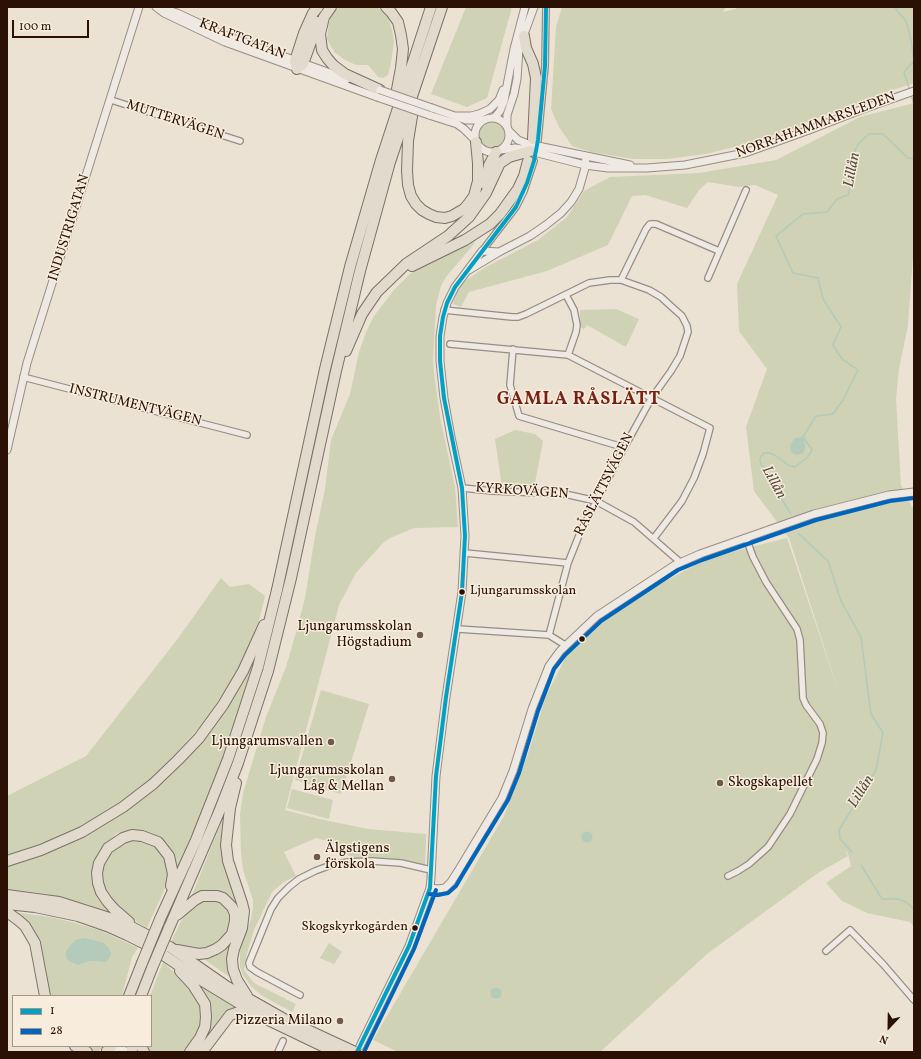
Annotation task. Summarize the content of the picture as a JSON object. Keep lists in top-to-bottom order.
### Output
{
  "streets": {
    "street": [
      "KRAFTGATAN",
      "MUTTERVÄGEN",
      "NORRAHAMMARSLEDEN",
      "INDUSTRIGATAN",
      "INSTRUMENTVÄGEN",
      "RÅSLÄTTSVÄGEN",
      "KYRKOVÄGEN"
    ]
  },
  "crossings": [
    ["MUTTERVÄGEN", "INDUSTRIGATAN"],
    ["INDUSTRIGATAN", "INSTRUMENTVÄGEN"],
    ["RÅSLÄTTSVÄGEN", "KYRKOVÄGEN"]
  ],
  "districts": ["GAMLA RÅSLÄTT"],
  "water": ["Lillån"],
  "places": [
    "Ljungarumsskolan",
    "Ljungarumsskolan Högstadium",
    "Ljungarumsvallen",
    "Ljungarumsskolan Låg & Mellan",
    "Skogskapellet",
    "Älgstigens förskola",
    "Skogskyrkogården",
    "Pizzeria Milano"
  ],
  "lines": ["transit line 1", "transit line 28"],
  "legend": ["1", "28"],
  "scale_bar": "100 m",
  "north": "bottom"
}
